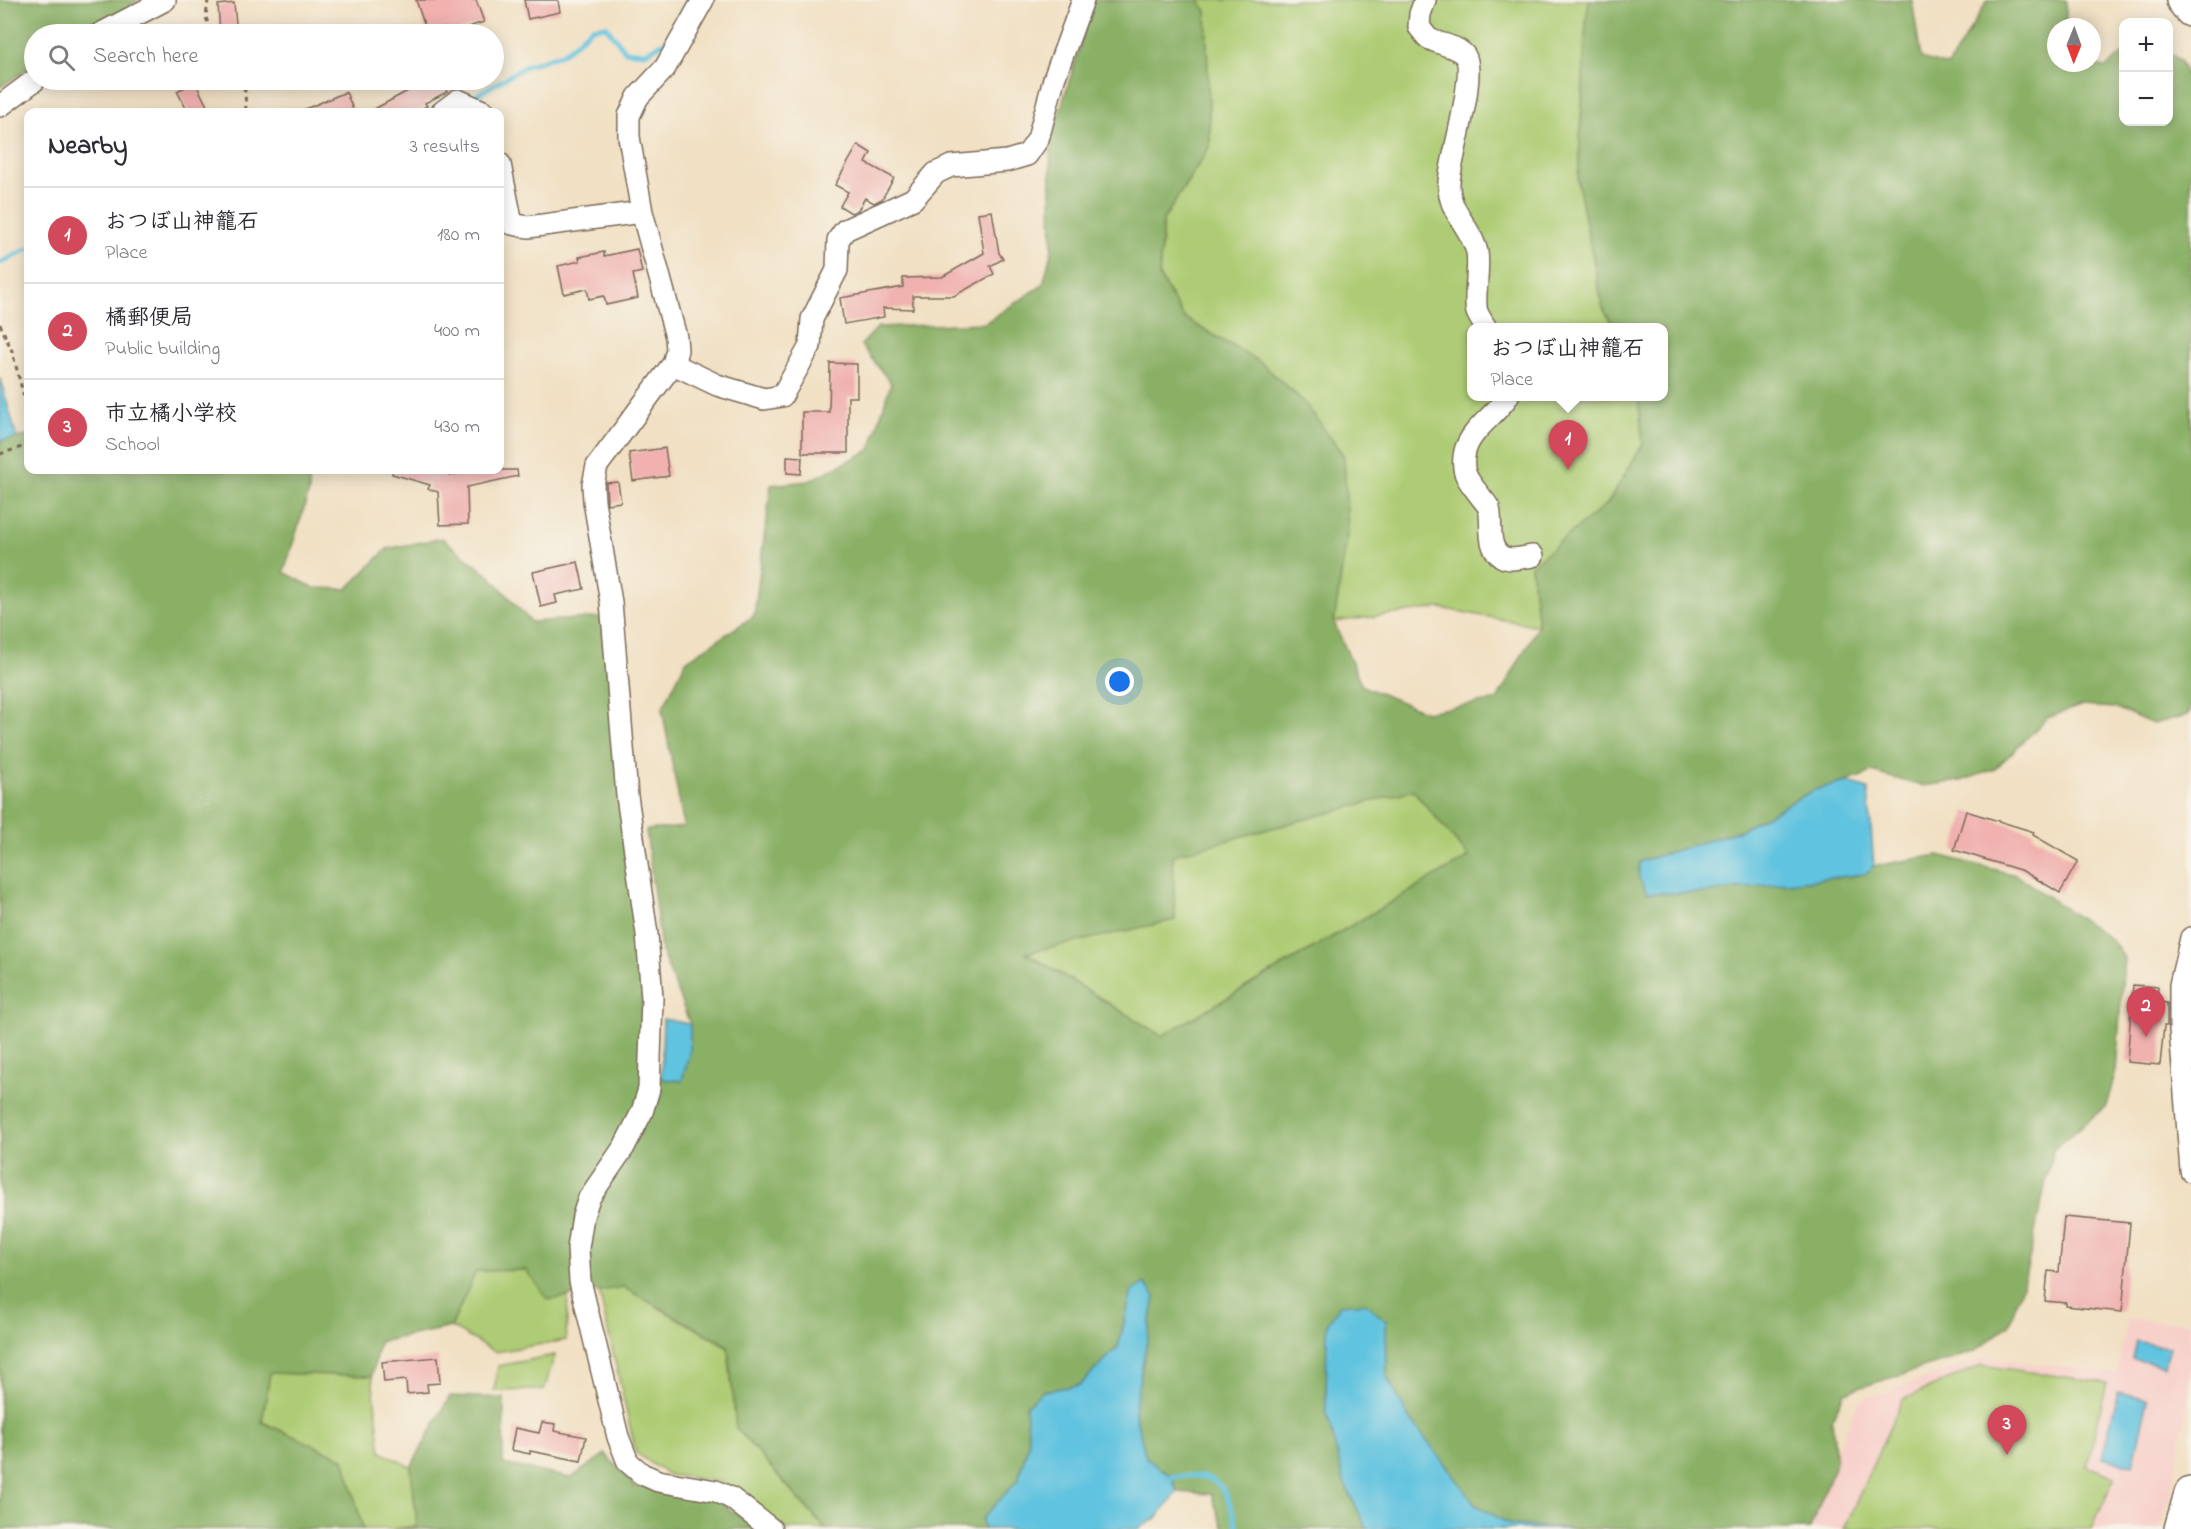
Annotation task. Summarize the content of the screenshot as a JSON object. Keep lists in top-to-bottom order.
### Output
{
  "north": "bottom",
  "page": {
    "map_buttons": ["+", "−"],
    "search": "Search here",
    "heading": ["Nearby", "3 results"],
    "list": [
      {
        "mark": "1",
        "name": "おつぼ山神籠石",
        "note": "Place",
        "value": "180 m"
      },
      {
        "mark": "2",
        "name": "橘郵便局",
        "note": "Public building",
        "value": "400 m"
      },
      {
        "mark": "3",
        "name": "市立橘小学校",
        "note": "School",
        "value": "430 m"
      }
    ],
    "popup": ["おつぼ山神籠石", "Place"],
    "pins": ["1", "2", "3"]
  }
}
